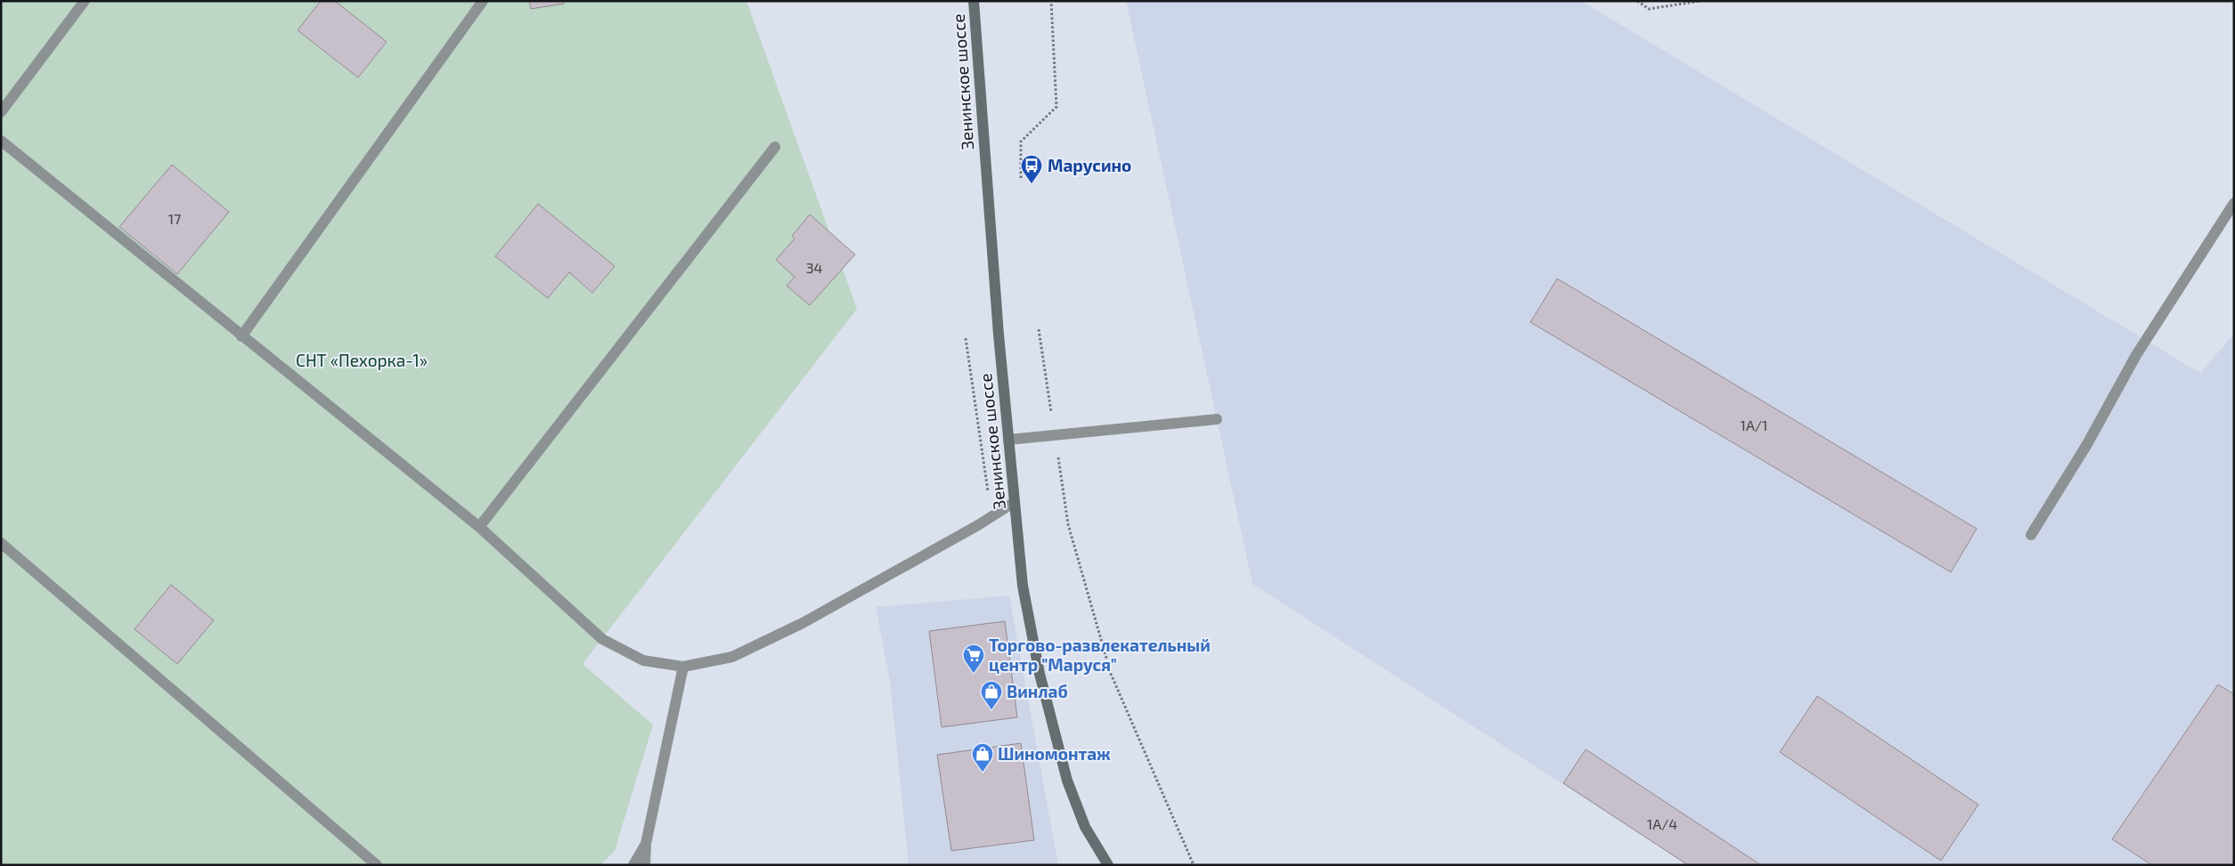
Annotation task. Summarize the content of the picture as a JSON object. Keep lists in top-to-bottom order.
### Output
{
  "streets": {
    "main road": ["Зенинское шоссе"]
  },
  "parks": ["СНТ «Пехорка-1»"],
  "places": {
    "bus stop": ["Марусино"],
    "supermarket": ["Торгово-развлекательный центр \"Маруся\""],
    "shop": ["Винлаб", "Шиномонтаж"]
  },
  "house_numbers": [
    "17",
    "34",
    "1А/1",
    "1А/4"
  ]
}
